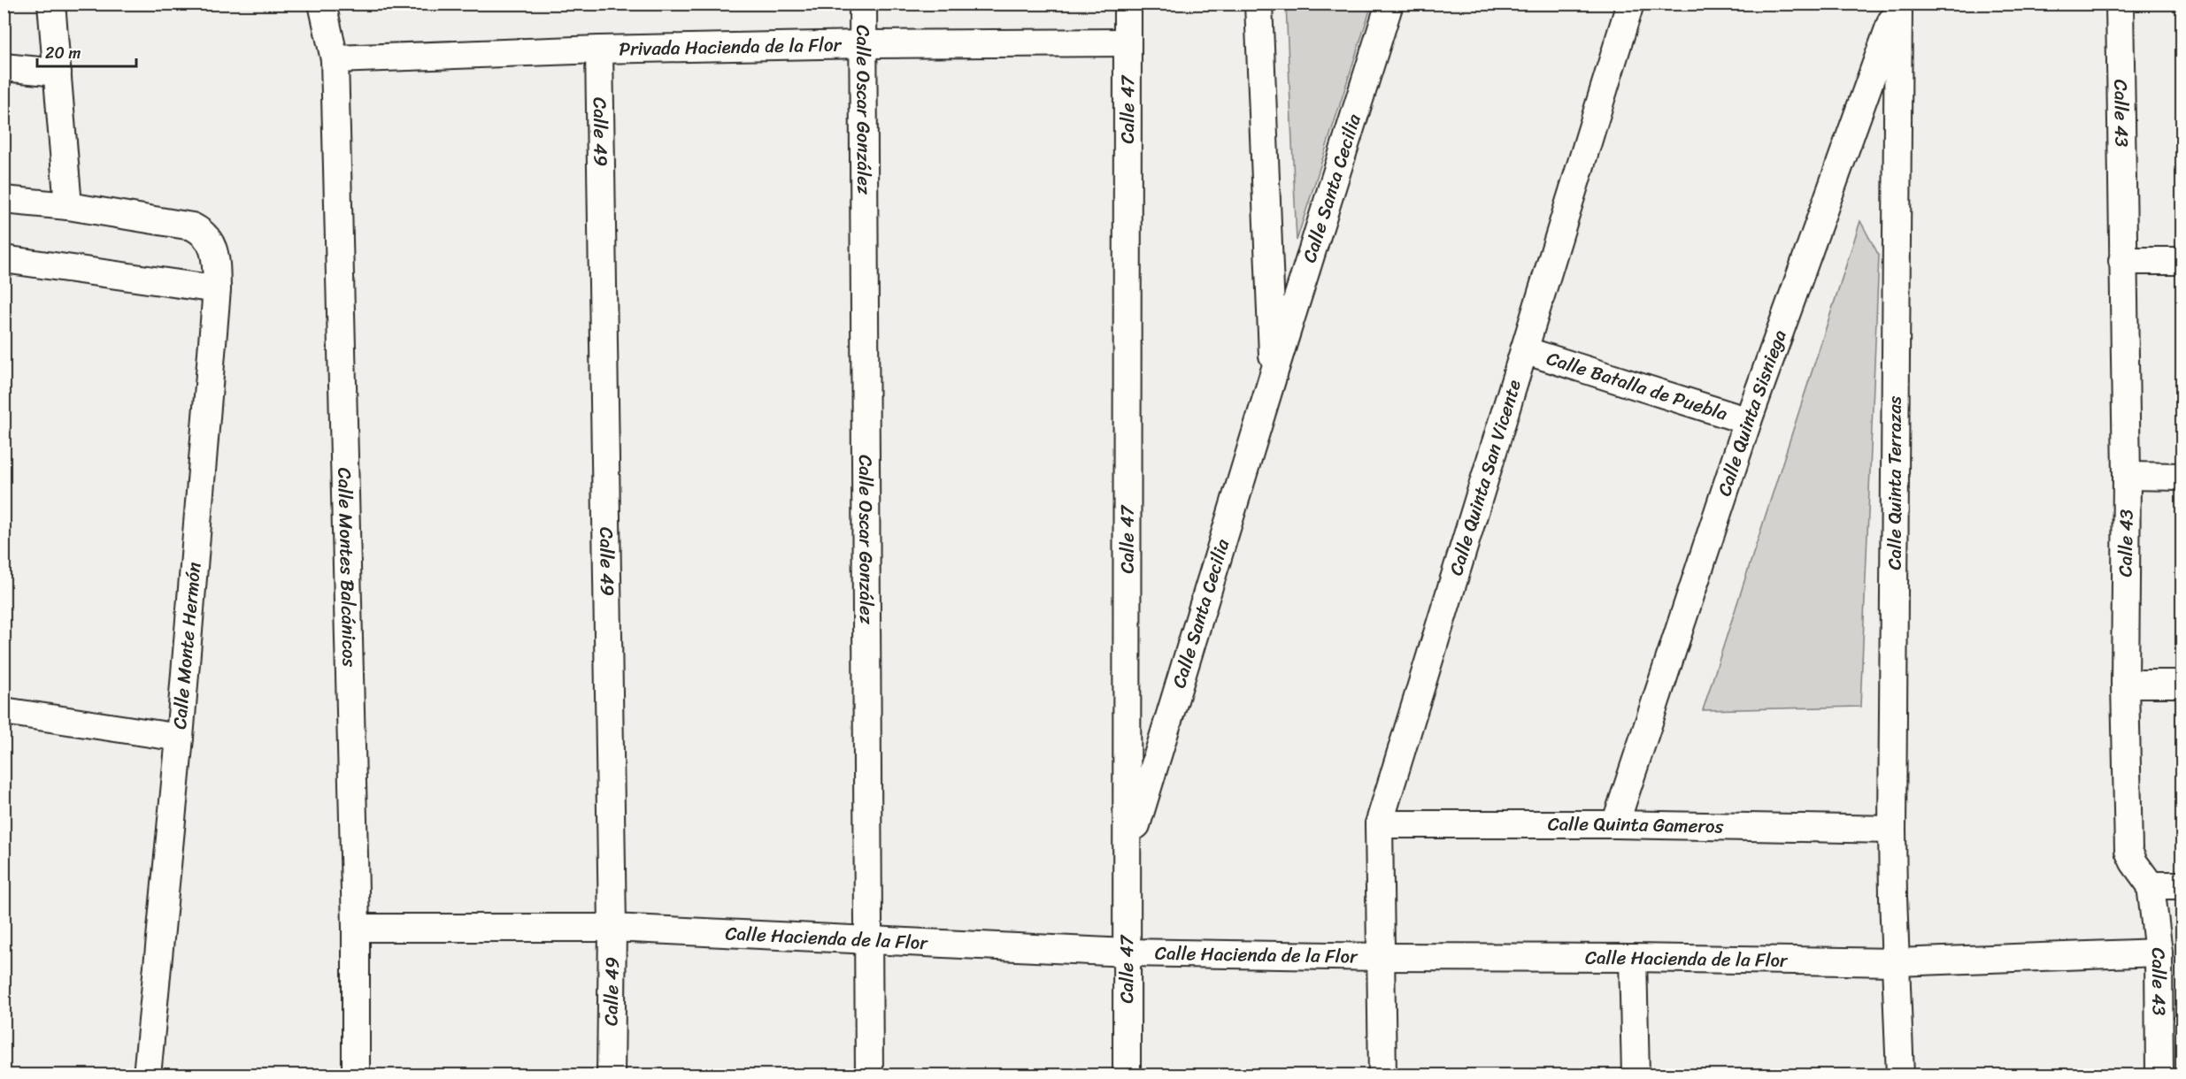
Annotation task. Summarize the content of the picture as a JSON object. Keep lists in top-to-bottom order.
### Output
{
  "streets": {
    "street": [
      "Privada Hacienda de la Flor",
      "Calle Oscar González",
      "Calle 47",
      "Calle 43",
      "Calle 49",
      "Calle Santa Cecilia",
      "Calle Batalla de Puebla",
      "Calle Quinta Sisniega",
      "Calle Quinta San Vicente",
      "Calle Quinta Terrazas",
      "Calle Montes Balcánicos",
      "Calle Monte Hermón",
      "Calle Quinta Gameros",
      "Calle Hacienda de la Flor"
    ]
  },
  "crossings": [
    ["Privada Hacienda de la Flor", "Calle Oscar González"],
    ["Privada Hacienda de la Flor", "Calle 47"],
    ["Privada Hacienda de la Flor", "Calle 49"],
    ["Privada Hacienda de la Flor", "Calle Montes Balcánicos"],
    ["Calle Oscar González", "Calle Hacienda de la Flor"],
    ["Calle 47", "Calle Santa Cecilia"],
    ["Calle 47", "Calle Hacienda de la Flor"],
    ["Calle 43", "Calle Hacienda de la Flor"],
    ["Calle 49", "Calle Hacienda de la Flor"],
    ["Calle Batalla de Puebla", "Calle Quinta Sisniega"],
    ["Calle Batalla de Puebla", "Calle Quinta San Vicente"],
    ["Calle Quinta Sisniega", "Calle Quinta Terrazas"],
    ["Calle Quinta Sisniega", "Calle Quinta Gameros"],
    ["Calle Quinta San Vicente", "Calle Quinta Gameros"],
    ["Calle Quinta San Vicente", "Calle Hacienda de la Flor"],
    ["Calle Quinta Terrazas", "Calle Quinta Gameros"],
    ["Calle Quinta Terrazas", "Calle Hacienda de la Flor"],
    ["Calle Montes Balcánicos", "Calle Hacienda de la Flor"]
  ],
  "scale_bar": "20 m"
}
